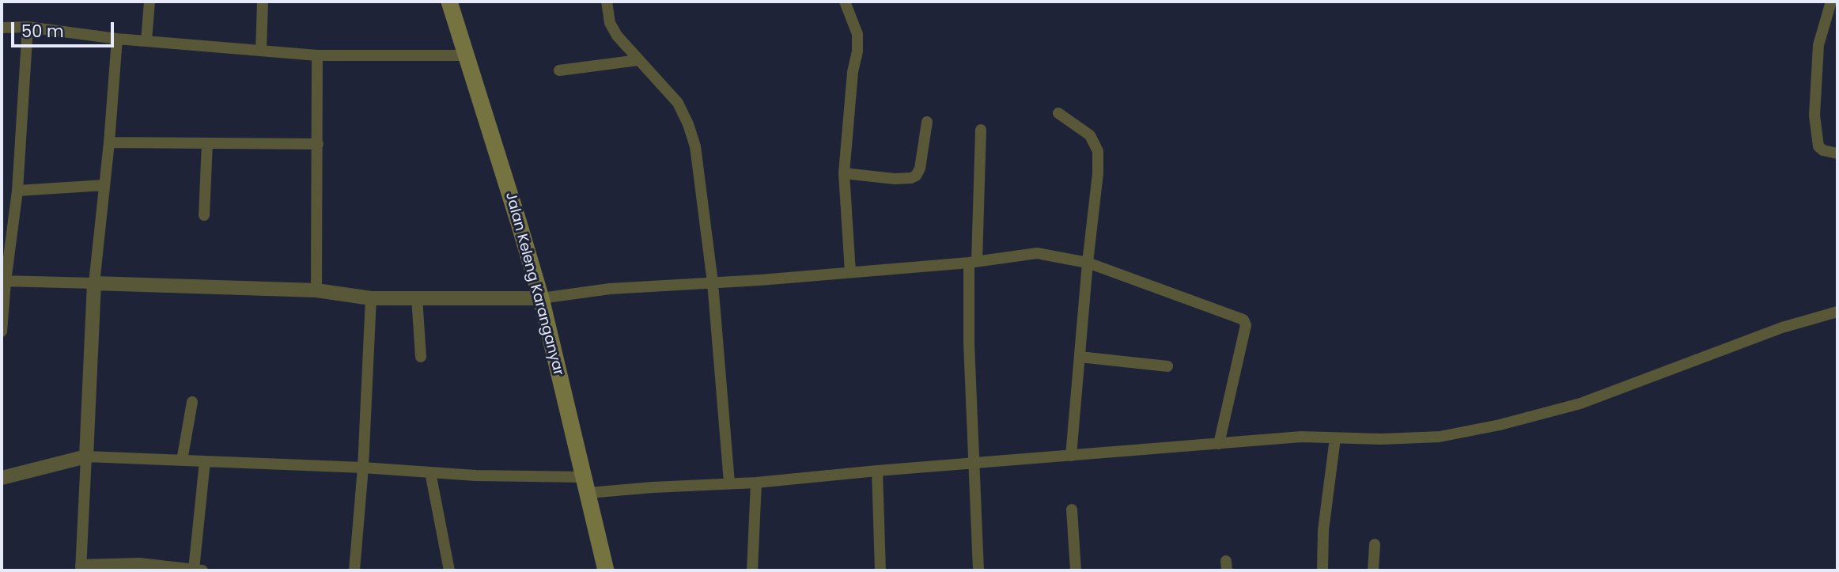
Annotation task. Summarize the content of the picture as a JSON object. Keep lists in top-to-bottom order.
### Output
{
  "streets": {
    "main road": ["Jalan Keleng Karanganyar"]
  },
  "scale_bar": "50 m"
}
